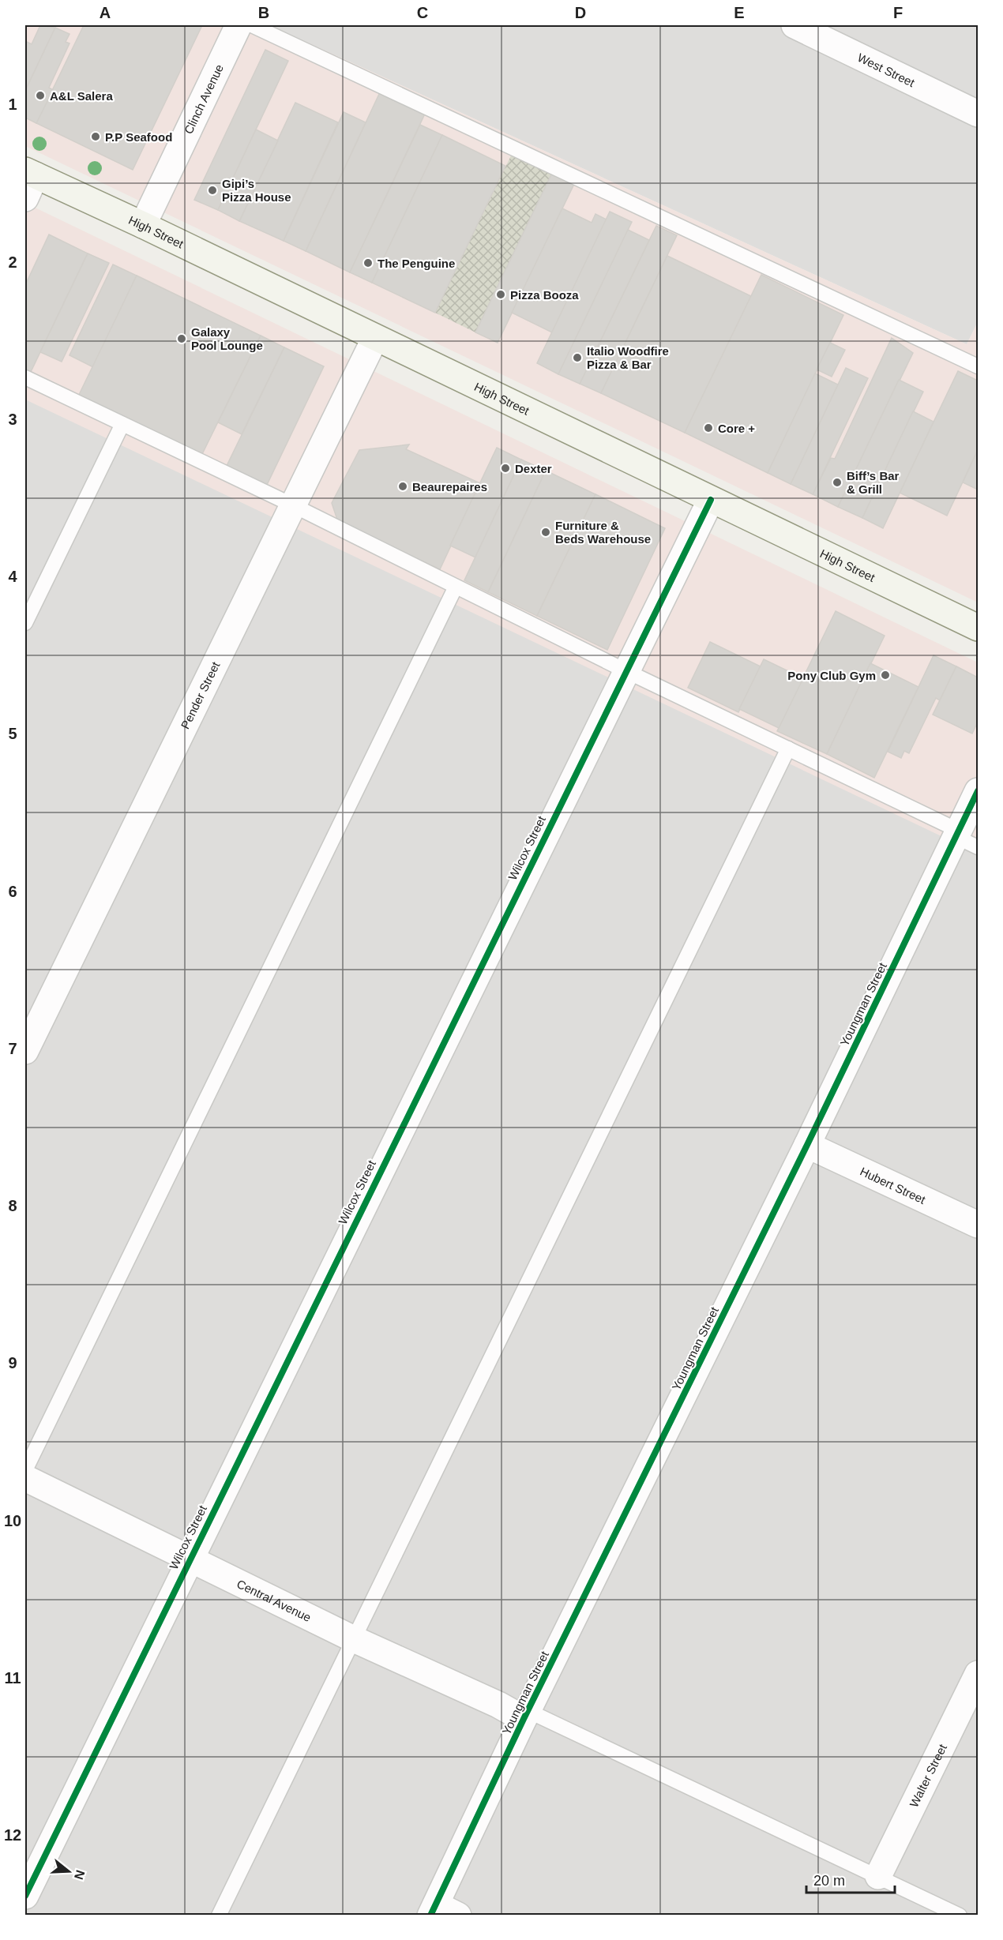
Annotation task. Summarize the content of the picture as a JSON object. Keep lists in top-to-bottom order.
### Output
{
  "streets": {
    "main road": ["High Street"],
    "street": [
      "West Street",
      "Clinch Avenue",
      "Pender Street",
      "Wilcox Street",
      "Youngman Street",
      "Hubert Street",
      "Central Avenue",
      "Walter Street"
    ]
  },
  "crossings": [
    ["Clinch Avenue", "High Street"],
    ["High Street", "Pender Street"],
    ["High Street", "Wilcox Street"],
    ["Wilcox Street", "Central Avenue"],
    ["Youngman Street", "Hubert Street"],
    ["Youngman Street", "Central Avenue"]
  ],
  "places": [
    "A&L Salera",
    "P.P Seafood",
    "Gipi’s Pizza House",
    "The Penguine",
    "Pizza Booza",
    "Galaxy Pool Lounge",
    "Italio Woodfire Pizza & Bar",
    "Core +",
    "Dexter",
    "Biff’s Bar & Grill",
    "Beaurepaires",
    "Furniture & Beds Warehouse",
    "Pony Club Gym"
  ],
  "scale_bar": "20 m",
  "north": "right",
  "grid": {
    "columns": [
      "A",
      "B",
      "C",
      "D",
      "E",
      "F"
    ],
    "rows": [
      "1",
      "2",
      "3",
      "4",
      "5",
      "6",
      "7",
      "8",
      "9",
      "10",
      "11",
      "12"
    ]
  }
}
